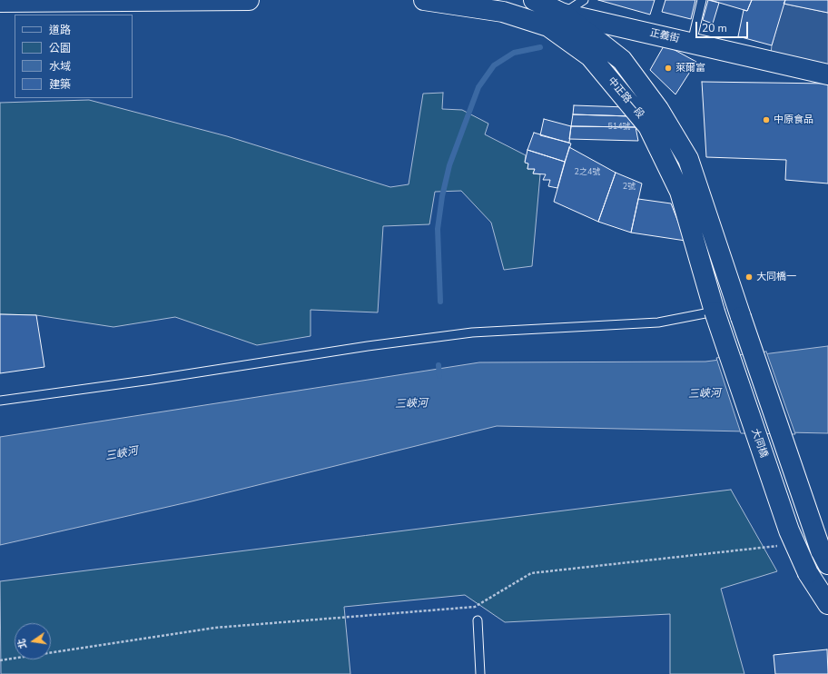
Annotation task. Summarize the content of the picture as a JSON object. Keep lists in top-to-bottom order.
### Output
{
  "streets": {
    "main road": ["正義街", "中正路一段", "大同橋"]
  },
  "crossings": [
    ["正義街", "中正路一段"],
    ["中正路一段", "大同橋"]
  ],
  "water": ["三峽河"],
  "places": ["萊爾富", "中原食品", "大同橋一"],
  "house_numbers": ["514號", "2之4號", "2號"],
  "legend": [
    "道路",
    "公園",
    "水域",
    "建築"
  ],
  "scale_bar": "20 m",
  "north": "left"
}
